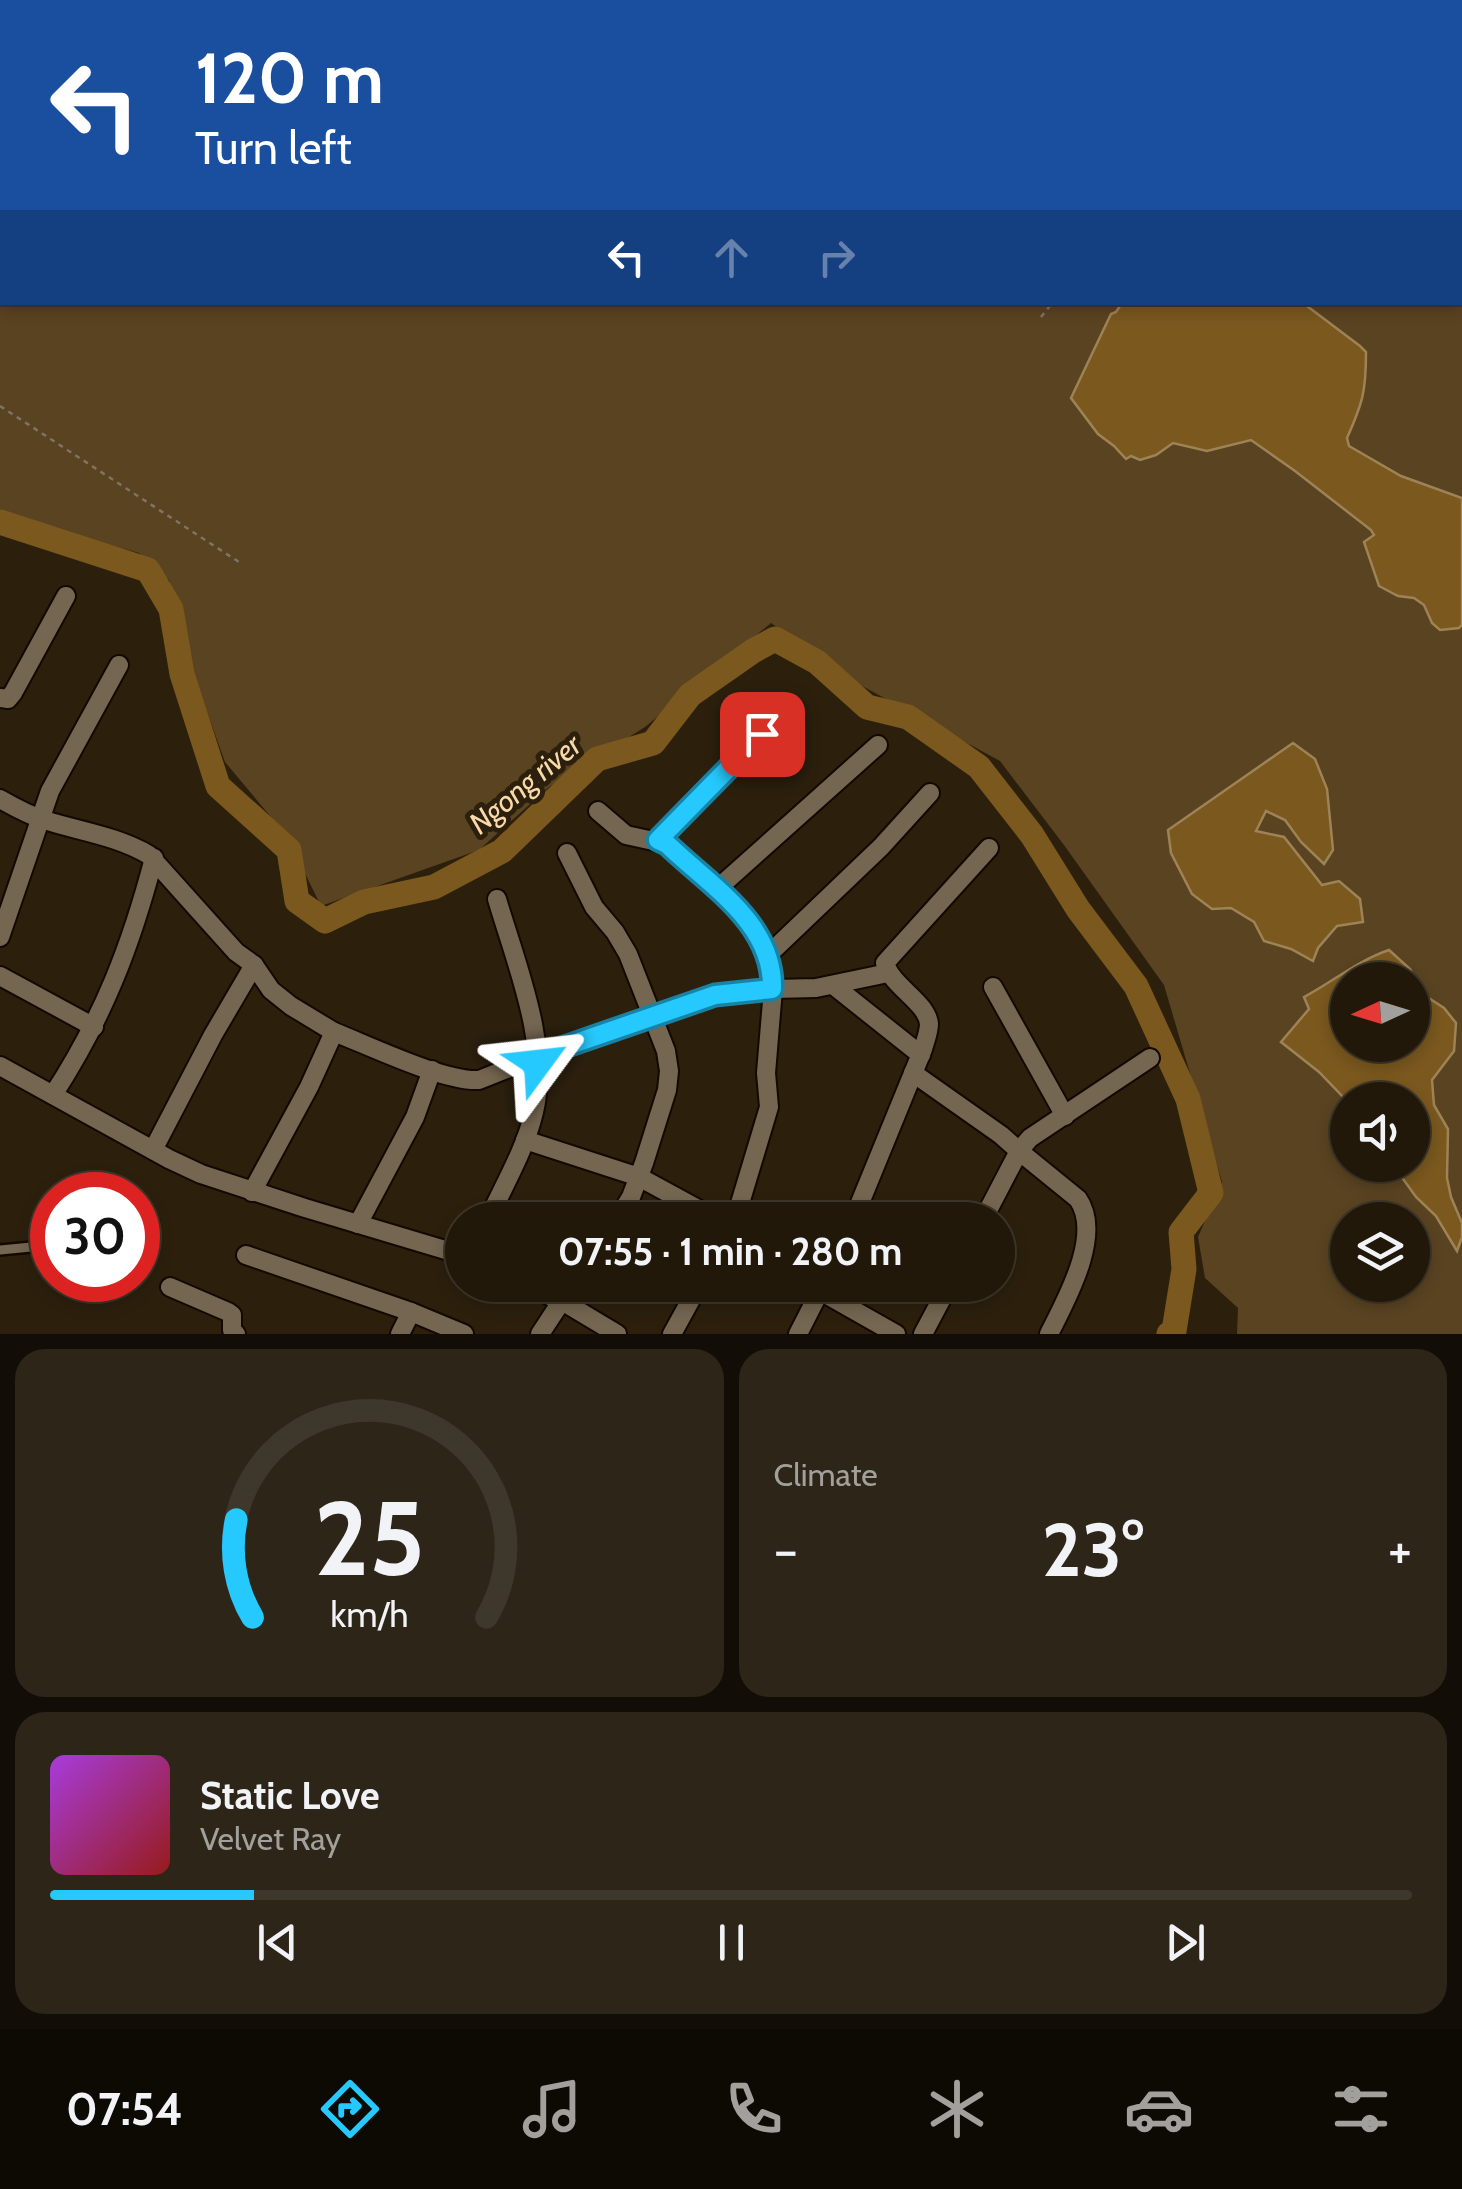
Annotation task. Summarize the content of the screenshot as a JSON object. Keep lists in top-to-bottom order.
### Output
{
  "water": ["Ngong river"],
  "north": "left",
  "page": {
    "turn": ["120 m", "Turn left"],
    "limit": "30",
    "trip": "07:55 · 1 min · 280 m",
    "tile": "Climate",
    "heat": ["−", "23°", "+"],
    "song": ["Static Love", "Velvet Ray"],
    "tabs": "07:54",
    "gauge": ["25", "km/h"]
  }
}
